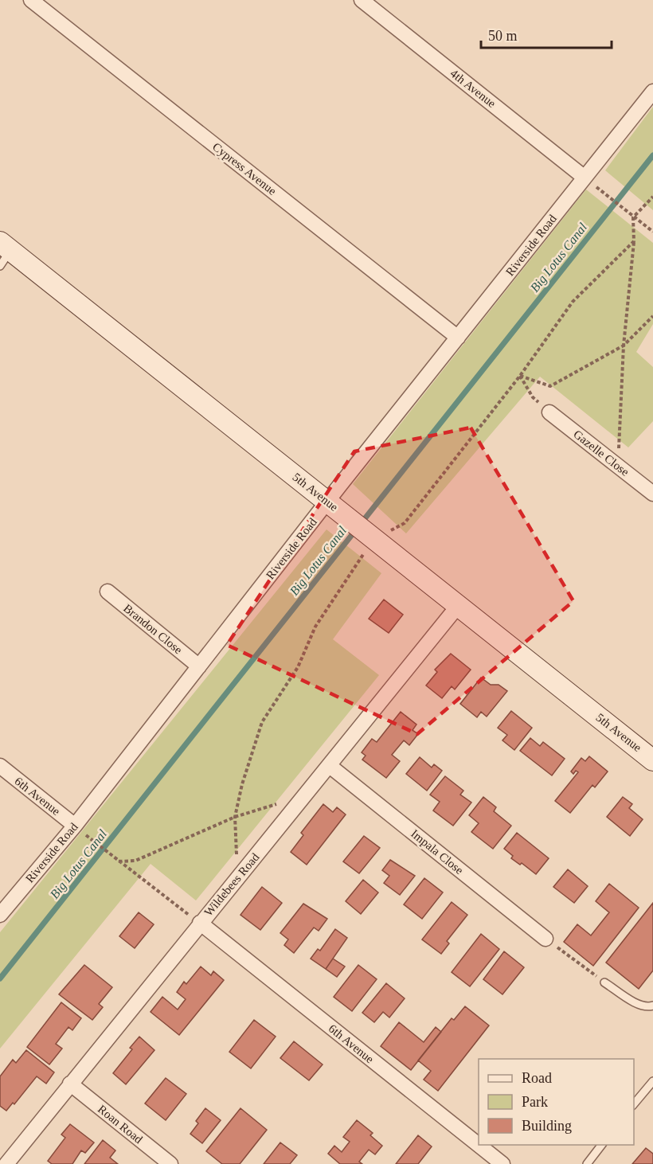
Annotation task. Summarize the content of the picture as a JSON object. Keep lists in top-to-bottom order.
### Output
{
  "streets": {
    "main road": ["5th Avenue"],
    "street": [
      "4th Avenue",
      "Cypress Avenue",
      "Riverside Road",
      "Gazelle Close",
      "Brandon Close",
      "6th Avenue",
      "Impala Close",
      "Wildebees Road",
      "Roan Road"
    ]
  },
  "crossings": [
    ["4th Avenue", "Riverside Road"],
    ["Cypress Avenue", "Riverside Road"],
    ["Riverside Road", "5th Avenue"],
    ["Riverside Road", "Brandon Close"],
    ["Riverside Road", "6th Avenue"],
    ["5th Avenue", "Wildebees Road"],
    ["6th Avenue", "Wildebees Road"],
    ["Impala Close", "Wildebees Road"],
    ["Wildebees Road", "Roan Road"]
  ],
  "water": ["Big Lotus Canal"],
  "legend": ["Road", "Park", "Building"],
  "scale_bar": "50 m"
}
